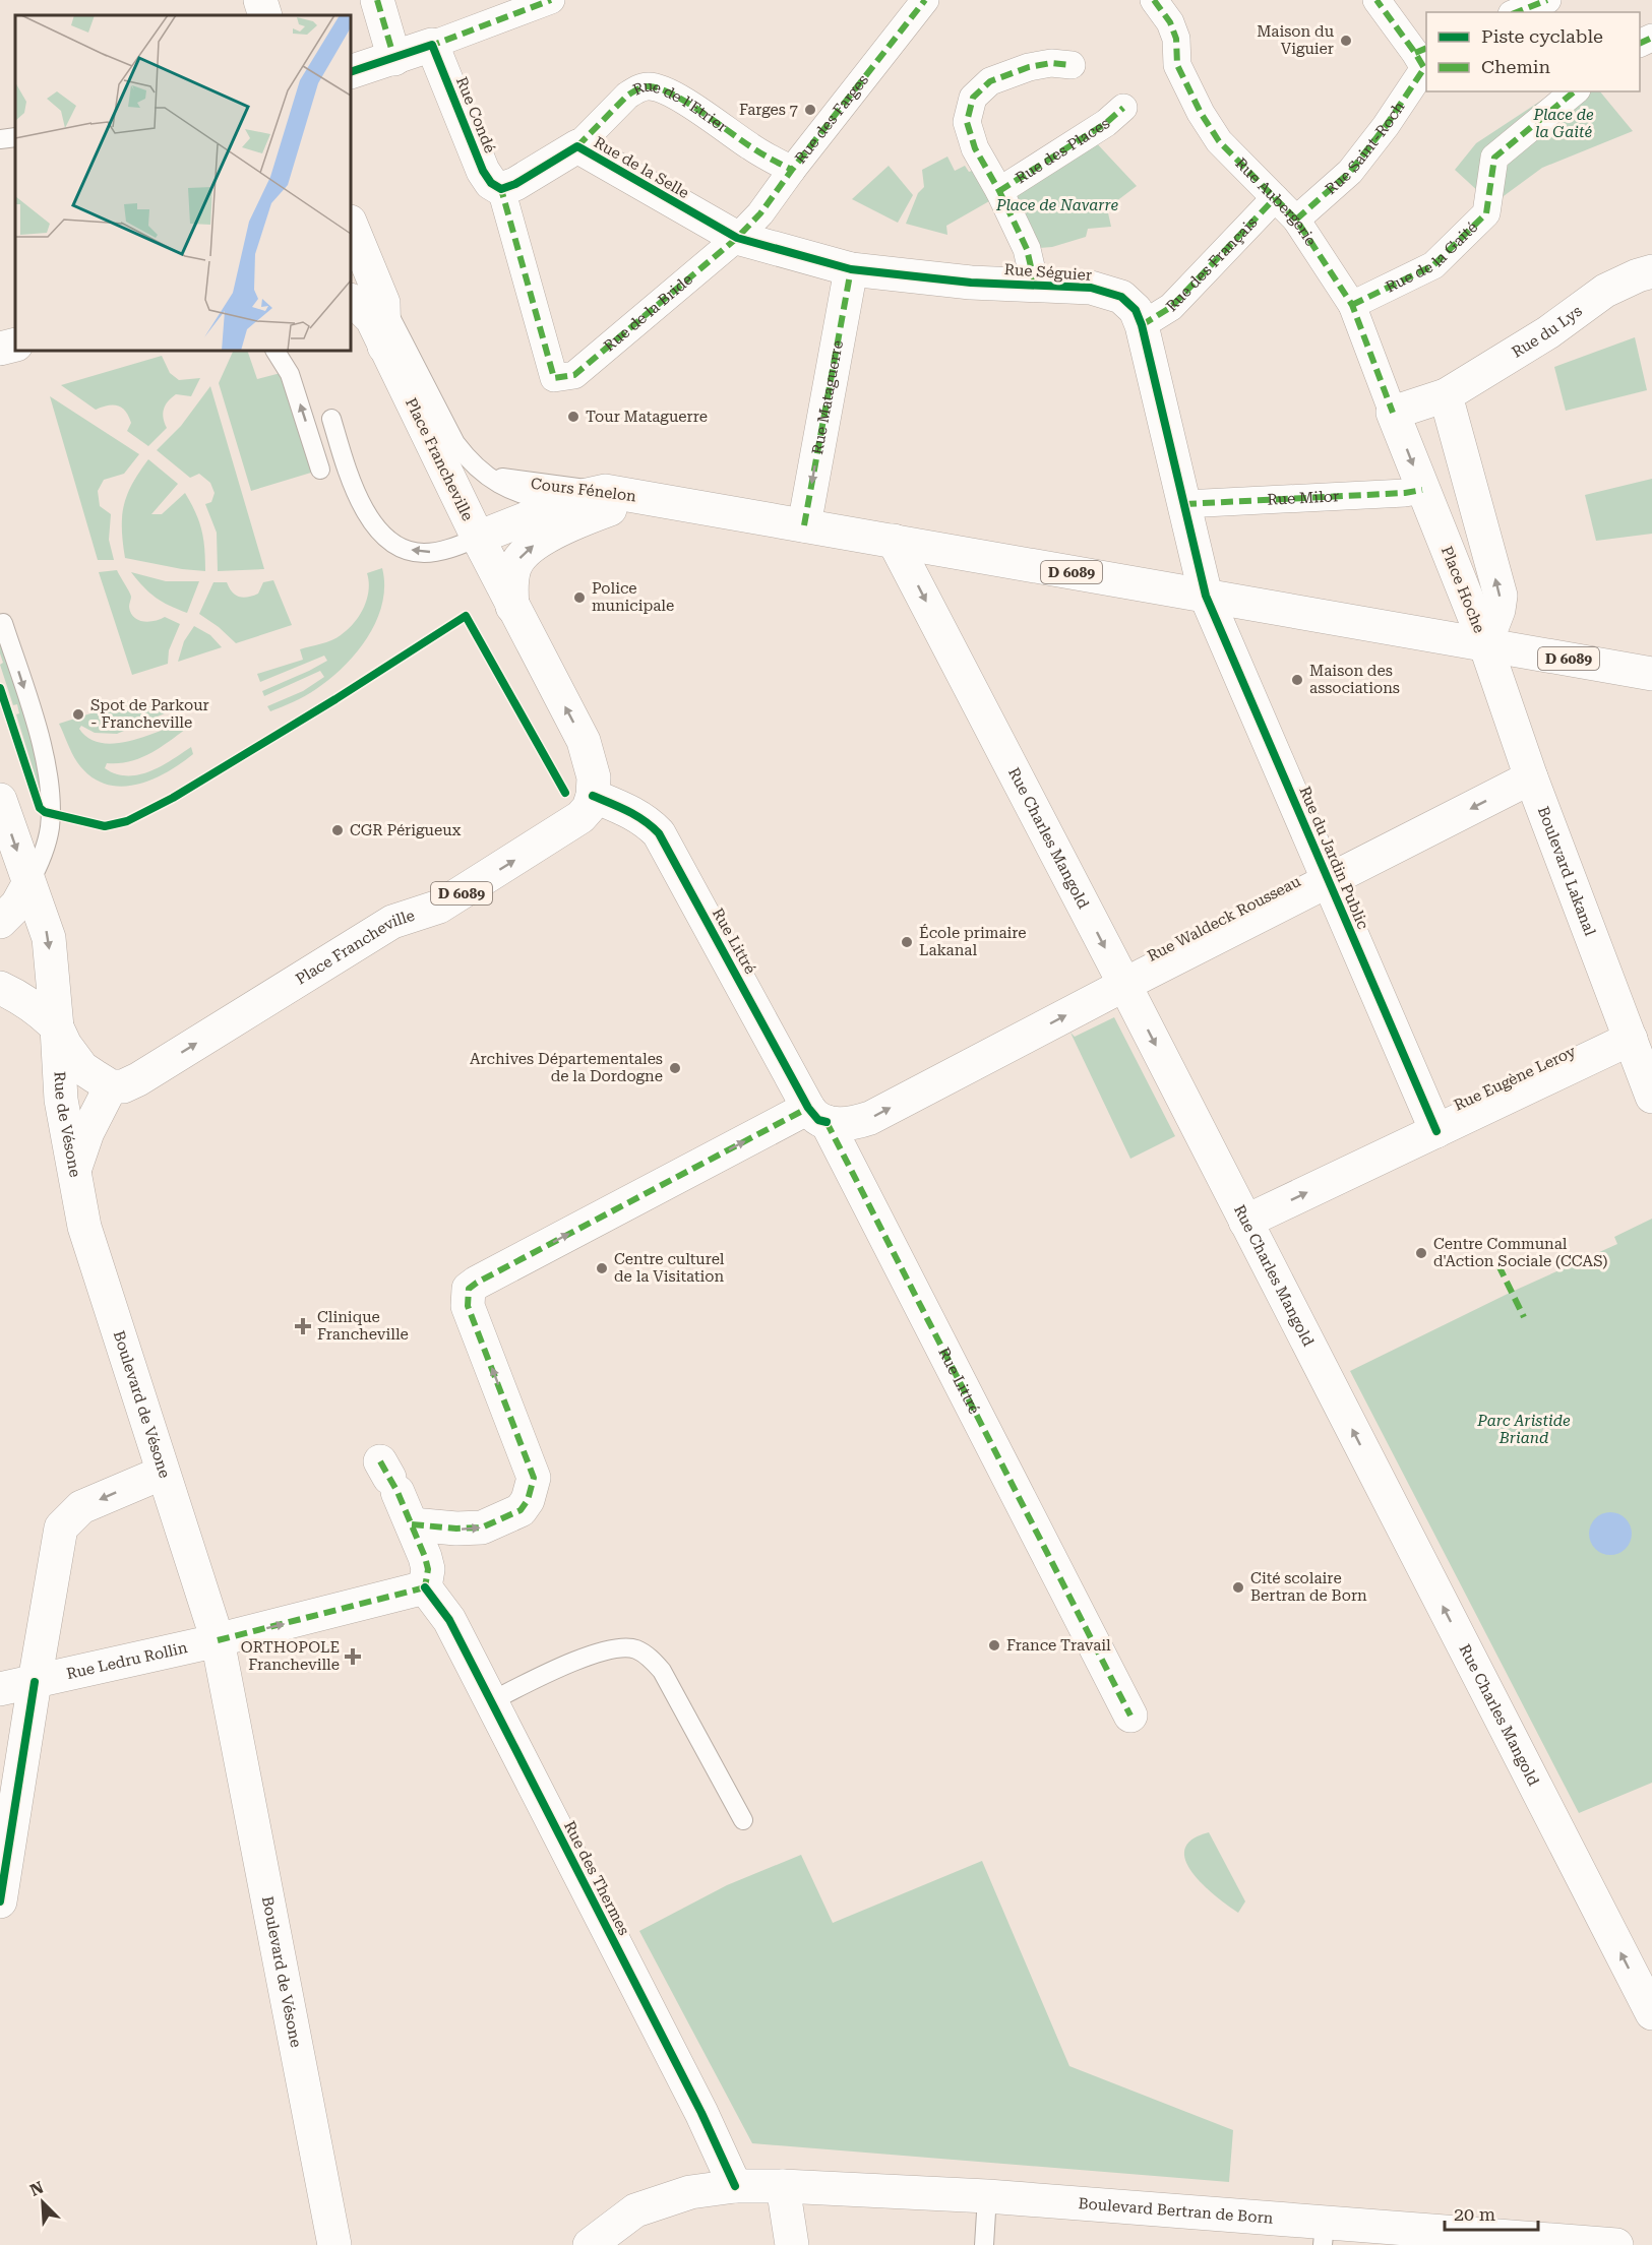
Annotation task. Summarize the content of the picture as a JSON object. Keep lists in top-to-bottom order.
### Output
{
  "streets": {
    "street": [
      "Rue Condé",
      "Rue de l'Etrier",
      "Rue des Farges",
      "Rue Saint-Roch",
      "Rue des Places",
      "Rue de la Selle",
      "Rue Aubergerie",
      "Rue de la Gaité",
      "Rue des Français",
      "Rue Séguier",
      "Rue de la Bride",
      "Rue du Lys",
      "Rue Mataguerre",
      "Place Francheville",
      "Cours Fénelon",
      "Rue Milor",
      "D 6089",
      "Place Hoche",
      "Rue Charles Mangold",
      "Rue du Jardin Public",
      "Boulevard Lakanal",
      "Rue Waldeck Rousseau",
      "Rue Littré",
      "Rue Eugène Leroy",
      "Rue de Vésone",
      "Boulevard de Vésone",
      "Rue Ledru Rollin",
      "Rue des Thermes",
      "Boulevard Bertran de Born"
    ]
  },
  "crossings": [
    ["Rue Condé", "Rue de la Selle"],
    ["Rue Condé", "Rue de la Bride"],
    ["Rue de l'Etrier", "Rue des Farges"],
    ["Rue de l'Etrier", "Rue de la Selle"],
    ["Rue des Farges", "Rue de la Selle"],
    ["Rue des Farges", "Rue Séguier"],
    ["Rue des Farges", "Rue de la Bride"],
    ["Rue Saint-Roch", "Rue Aubergerie"],
    ["Rue des Places", "Rue Séguier"],
    ["Rue de la Selle", "Rue Séguier"],
    ["Rue de la Selle", "Rue de la Bride"],
    ["Rue Aubergerie", "Rue de la Gaité"],
    ["Rue Aubergerie", "Rue des Français"],
    ["Rue Aubergerie", "Place Hoche"],
    ["Rue des Français", "Rue Séguier"],
    ["Rue Séguier", "Rue de la Bride"],
    ["Rue Séguier", "Rue Mataguerre"],
    ["Rue Séguier", "Rue Milor"],
    ["Rue Séguier", "D 6089"],
    ["Rue Séguier", "Rue du Jardin Public"],
    ["Rue du Lys", "Place Hoche"],
    ["Rue Mataguerre", "D 6089"],
    ["Place Francheville", "Cours Fénelon"],
    ["Place Francheville", "Rue Littré"],
    ["Place Francheville", "Rue de Vésone"],
    ["Cours Fénelon", "D 6089"],
    ["Rue Milor", "Place Hoche"],
    ["D 6089", "Place Hoche"],
    ["D 6089", "Rue Charles Mangold"],
    ["D 6089", "Rue du Jardin Public"],
    ["D 6089", "Boulevard Lakanal"],
    ["Place Hoche", "Boulevard Lakanal"],
    ["Rue Charles Mangold", "Rue Waldeck Rousseau"],
    ["Rue Charles Mangold", "Rue Eugène Leroy"],
    ["Rue du Jardin Public", "Rue Waldeck Rousseau"],
    ["Rue du Jardin Public", "Rue Eugène Leroy"],
    ["Boulevard Lakanal", "Rue Waldeck Rousseau"],
    ["Boulevard Lakanal", "Rue Eugène Leroy"],
    ["Rue Waldeck Rousseau", "Rue Littré"],
    ["Rue de Vésone", "Boulevard de Vésone"],
    ["Boulevard de Vésone", "Rue Ledru Rollin"],
    ["Rue des Thermes", "Boulevard Bertran de Born"]
  ],
  "one_way": ["Rue Mataguerre", "Place Francheville", "Rue Eugène Leroy"],
  "parks": ["Place de la Gaité", "Place de Navarre", "Parc Aristide Briand"],
  "places": {
    "other": [
      "Maison du Viguier",
      "Farges 7",
      "Tour Mataguerre",
      "Police municipale",
      "Maison des associations",
      "Spot de Parkour - Francheville",
      "CGR Périgueux",
      "École primaire Lakanal",
      "Archives Départementales de la Dordogne",
      "Centre Communal d'Action Sociale (CCAS)",
      "Centre culturel de la Visitation",
      "Cité scolaire Bertran de Born",
      "France Travail"
    ],
    "health": ["Clinique Francheville", "ORTHOPOLE Francheville"]
  },
  "legend": ["Piste cyclable", "Chemin"],
  "scale_bar": "20 m",
  "north": "top left"
}
